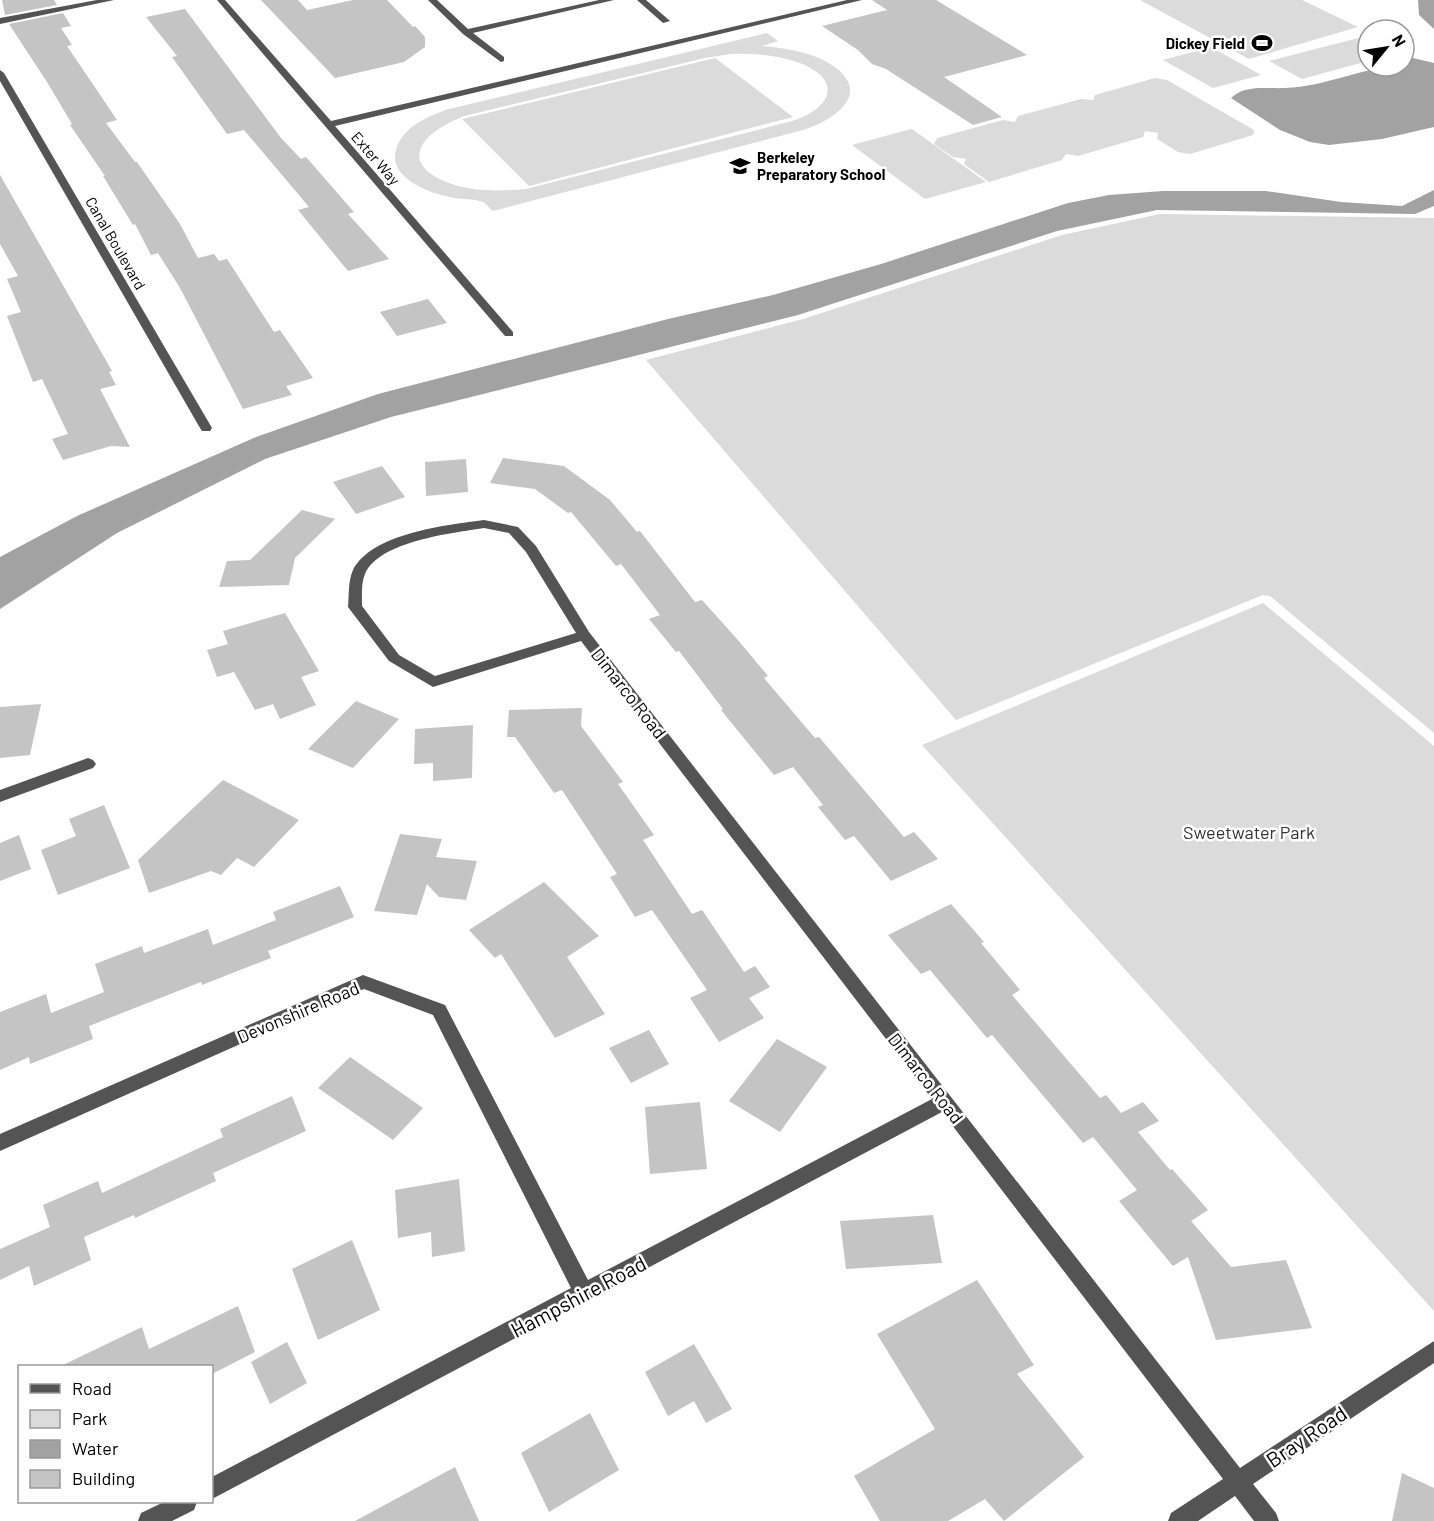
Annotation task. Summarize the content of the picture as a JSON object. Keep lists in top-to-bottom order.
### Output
{
  "streets": {
    "street": [
      "Exter Way",
      "Canal Boulevard",
      "Dimarco Road",
      "Devonshire Road",
      "Hampshire Road",
      "Bray Road"
    ]
  },
  "crossings": [
    ["Dimarco Road", "Hampshire Road"],
    ["Dimarco Road", "Bray Road"],
    ["Devonshire Road", "Hampshire Road"]
  ],
  "parks": ["Sweetwater Park"],
  "places": {
    "sports": ["Dickey Field"],
    "school or university": ["Berkeley Preparatory School"]
  },
  "legend": [
    "Road",
    "Park",
    "Water",
    "Building"
  ],
  "north": "top right"
}
